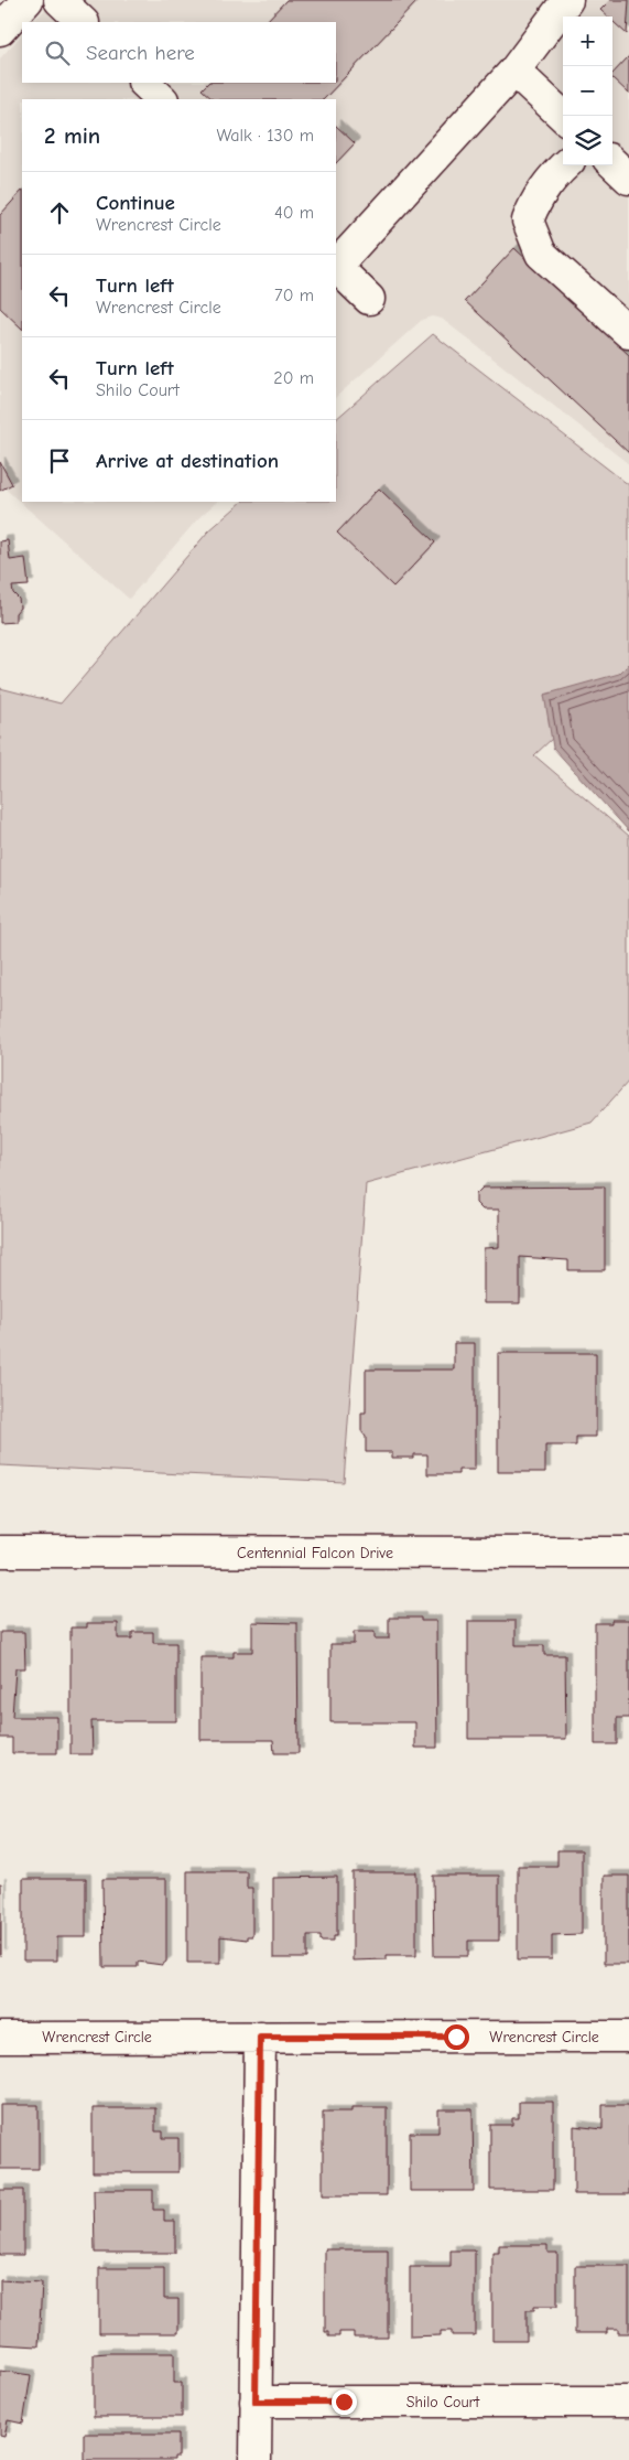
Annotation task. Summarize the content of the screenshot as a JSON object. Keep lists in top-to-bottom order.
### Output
{
  "streets": {
    "street": ["Centennial Falcon Drive", "Wrencrest Circle", "Shilo Court"]
  },
  "page": {
    "map_buttons": ["+", "−"],
    "search": "Search here",
    "heading": ["2 min", "Walk · 130 m"],
    "list": [
      ["Continue", "Wrencrest Circle", "40 m"],
      ["Turn left", "Wrencrest Circle", "70 m"],
      ["Turn left", "Shilo Court", "20 m"],
      "Arrive at destination"
    ]
  }
}
